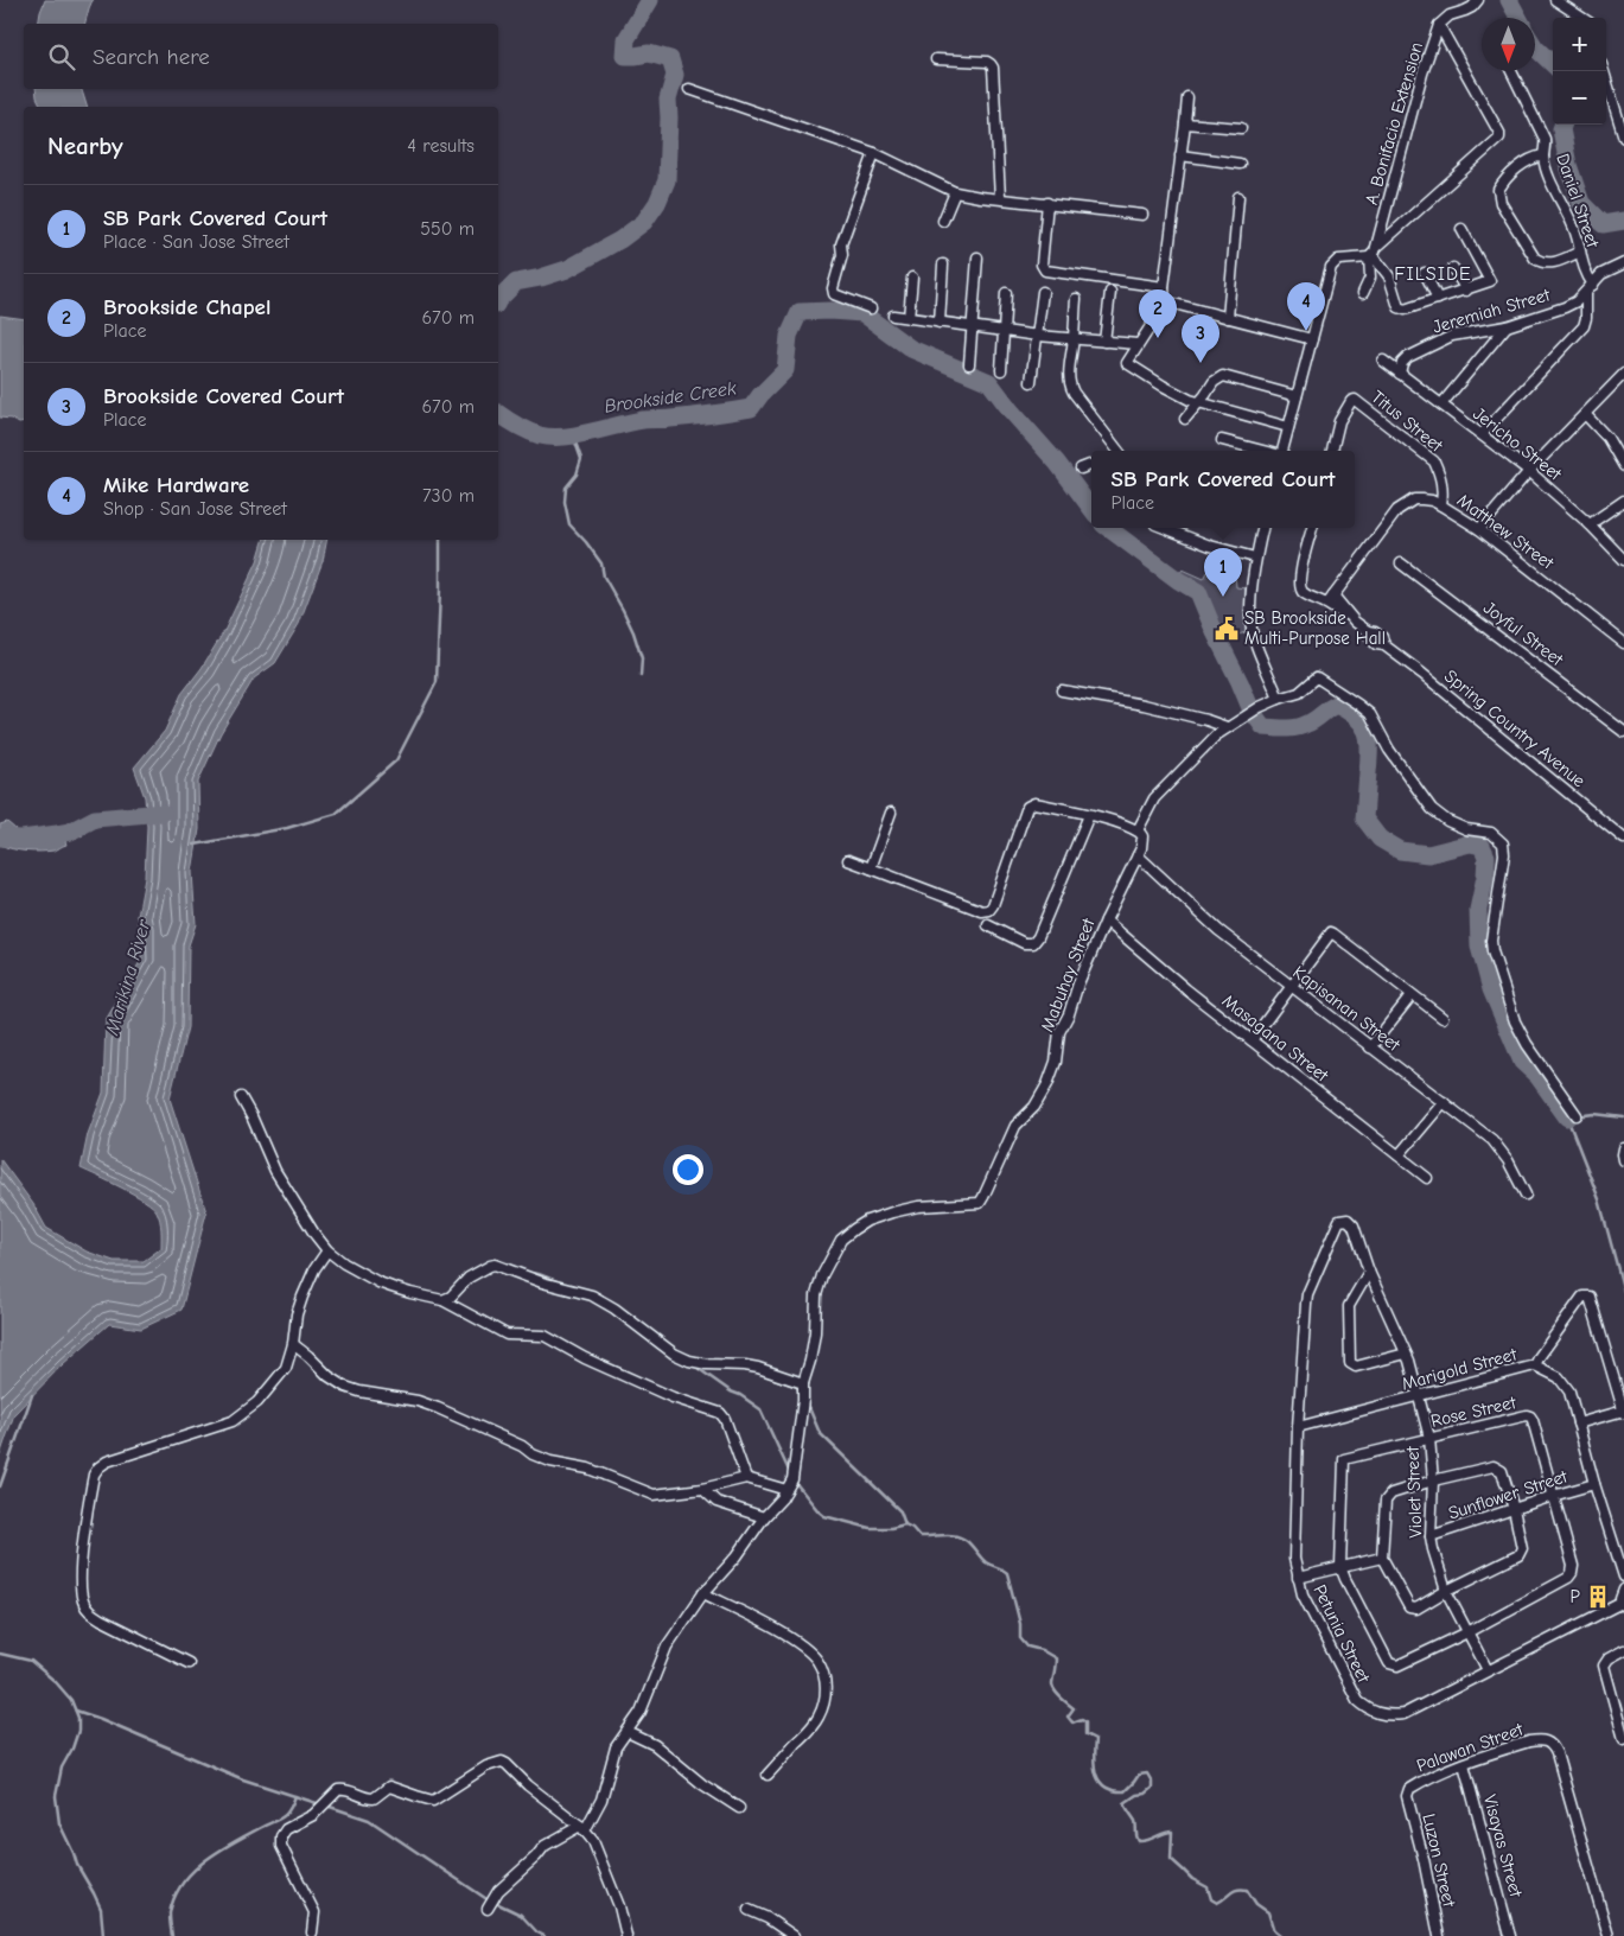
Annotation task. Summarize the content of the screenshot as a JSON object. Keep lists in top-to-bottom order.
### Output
{
  "streets": {
    "street": [
      "A. Bonifacio Extension",
      "Daniel Street",
      "Jeremiah Street",
      "Titus Street",
      "Jericho Street",
      "Matthew Street",
      "Joyful Street",
      "Spring Country Avenue",
      "Mabuhay Street",
      "Kapisanan Street",
      "Masagana Street",
      "Marigold Street",
      "Rose Street",
      "Violet Street",
      "Sunflower Street",
      "Petunia Street",
      "Palawan Street",
      "Visayas Street",
      "Luzon Street"
    ]
  },
  "crossings": [
    ["Daniel Street", "Jeremiah Street"],
    ["Jeremiah Street", "Jericho Street"],
    ["Titus Street", "Matthew Street"],
    ["Matthew Street", "Spring Country Avenue"],
    ["Mabuhay Street", "Kapisanan Street"],
    ["Mabuhay Street", "Masagana Street"],
    ["Marigold Street", "Violet Street"],
    ["Marigold Street", "Sunflower Street"],
    ["Marigold Street", "Petunia Street"],
    ["Rose Street", "Violet Street"],
    ["Rose Street", "Sunflower Street"],
    ["Violet Street", "Sunflower Street"],
    ["Violet Street", "Petunia Street"],
    ["Palawan Street", "Visayas Street"],
    ["Palawan Street", "Luzon Street"]
  ],
  "districts": ["FILSIDE"],
  "water": ["Brookside Creek", "Marikina River"],
  "places": {
    "public building": ["SB Brookside Multi-Purpose Hall"],
    "building": ["P"]
  },
  "north": "bottom",
  "page": {
    "map_buttons": ["+", "−"],
    "search": "Search here",
    "heading": ["Nearby", "4 results"],
    "list": [
      {
        "mark": "1",
        "name": "SB Park Covered Court",
        "note": "Place · San Jose Street",
        "value": "550 m"
      },
      {
        "mark": "2",
        "name": "Brookside Chapel",
        "note": "Place",
        "value": "670 m"
      },
      {
        "mark": "3",
        "name": "Brookside Covered Court",
        "note": "Place",
        "value": "670 m"
      },
      {
        "mark": "4",
        "name": "Mike Hardware",
        "note": "Shop · San Jose Street",
        "value": "730 m"
      }
    ],
    "pins": [
      "4",
      "2",
      "3",
      "1"
    ],
    "popup": ["SB Park Covered Court", "Place"]
  }
}
